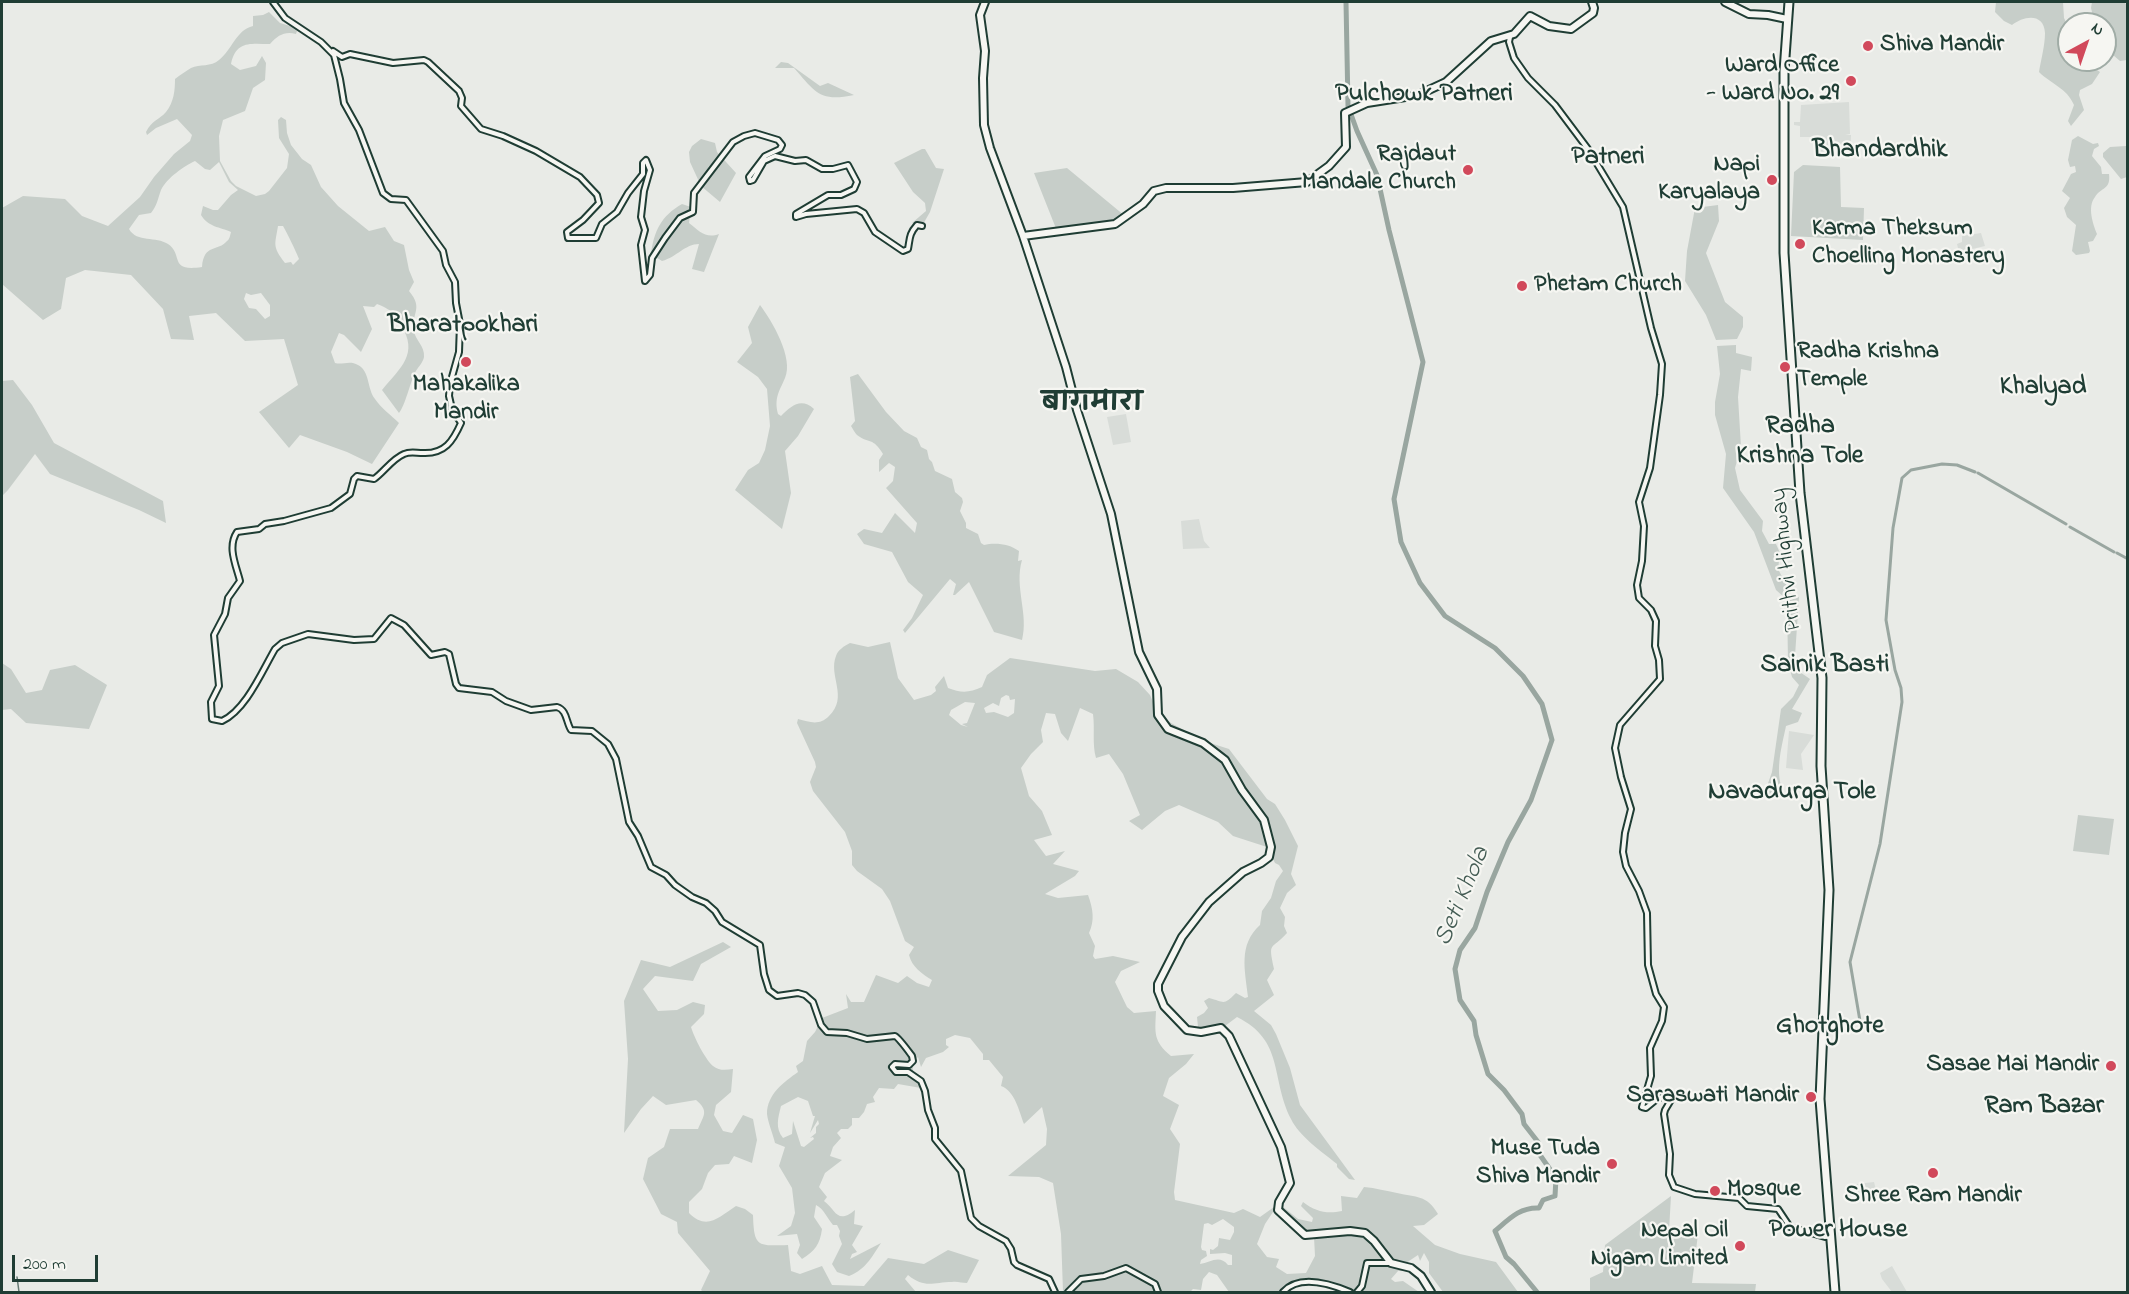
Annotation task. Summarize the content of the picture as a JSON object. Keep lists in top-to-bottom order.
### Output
{
  "streets": {
    "highway": ["Prithvi Highway"]
  },
  "districts": [
    "Pulchowk Patneri",
    "Bhandardhik",
    "Patneri",
    "Bharatpokhari",
    "Khalyad",
    "बागमारा",
    "Radha Krishna Tole",
    "Sainik Basti",
    "Navadurga Tole",
    "Ghotghote",
    "Ram Bazar",
    "Power House"
  ],
  "water": ["Seti Khola"],
  "places": [
    "Shiva Mandir",
    "Ward Office - Ward No. 29",
    "Rajdaut Mandale Church",
    "Napi Karyalaya",
    "Karma Theksum Choelling Monastery",
    "Phetam Church",
    "Mahakalika Mandir",
    "Radha Krishna Temple",
    "Sasae Mai Mandir",
    "Saraswati Mandir",
    "Muse Tuda Shiva Mandir",
    "Shree Ram Mandir",
    "Mosque",
    "Nepal Oil Nigam Limited"
  ],
  "scale_bar": "200 m",
  "north": "top right"
}
